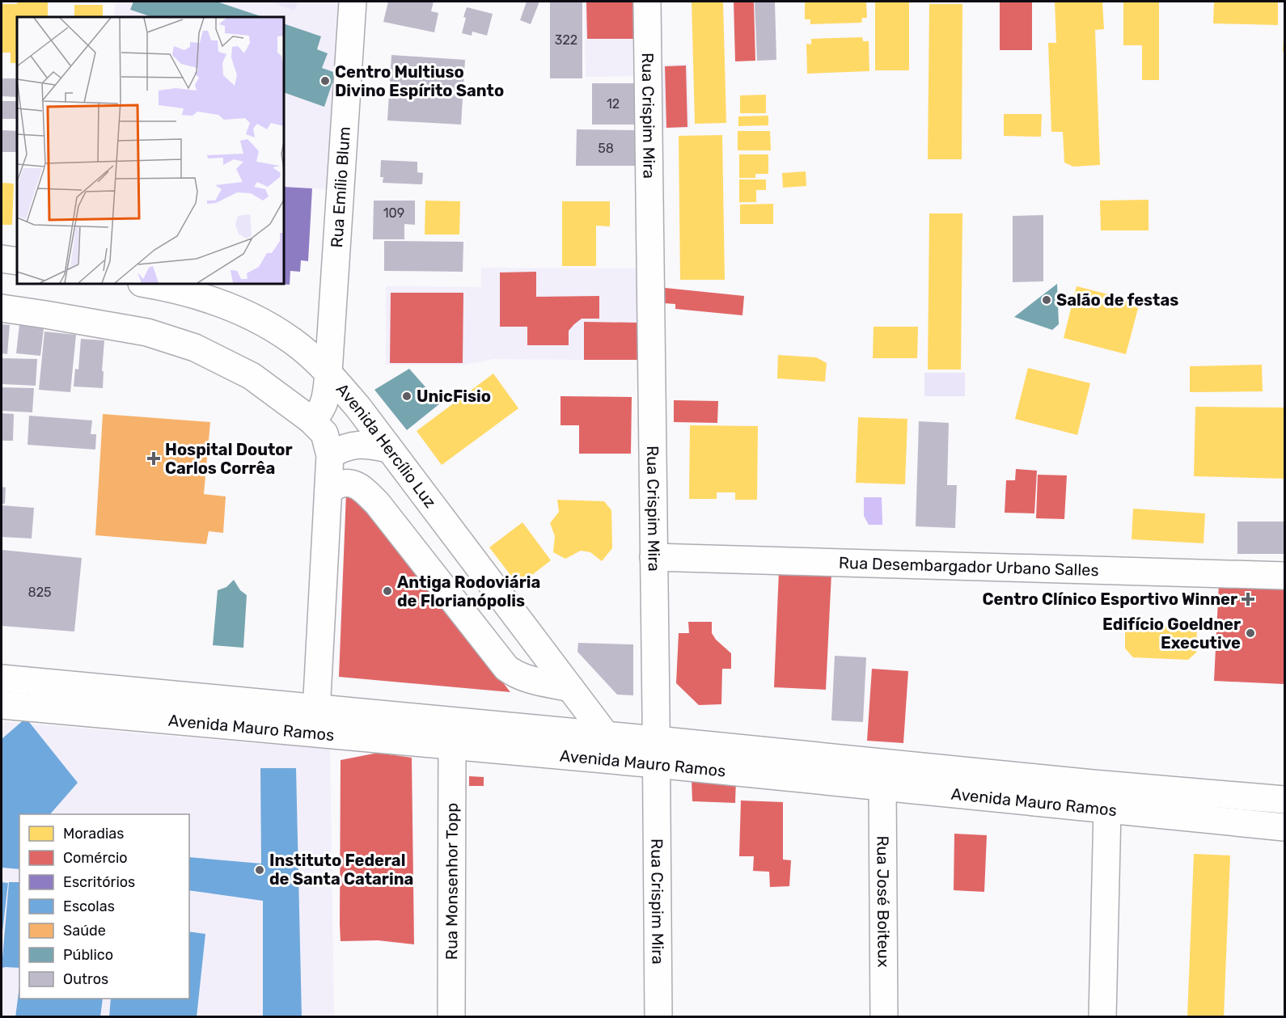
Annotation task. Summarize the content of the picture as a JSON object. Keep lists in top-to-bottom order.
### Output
{
  "streets": {
    "main road": [
      "Rua Crispim Mira",
      "Rua Emílio Blum",
      "Avenida Hercílio Luz",
      "Rua Desembargador Urbano Salles",
      "Avenida Mauro Ramos",
      "Rua Monsenhor Topp",
      "Rua José Boiteux"
    ]
  },
  "crossings": [
    ["Rua Crispim Mira", "Rua Desembargador Urbano Salles"],
    ["Rua Crispim Mira", "Avenida Mauro Ramos"],
    ["Rua Emílio Blum", "Avenida Hercílio Luz"],
    ["Avenida Hercílio Luz", "Avenida Mauro Ramos"],
    ["Avenida Mauro Ramos", "Rua Monsenhor Topp"],
    ["Avenida Mauro Ramos", "Rua José Boiteux"]
  ],
  "places": {
    "other": [
      "Centro Multiuso Divino Espírito Santo",
      "Salão de festas",
      "UnicFisio",
      "Antiga Rodoviária de Florianópolis",
      "Edifício Goeldner Executive",
      "Instituto Federal de Santa Catarina"
    ],
    "health": ["Hospital Doutor Carlos Corrêa", "Centro Clínico Esportivo Winner"]
  },
  "house_numbers": [
    "322",
    "12",
    "58",
    "109",
    "825"
  ],
  "legend": [
    "Moradias",
    "Comércio",
    "Escritórios",
    "Escolas",
    "Saúde",
    "Público",
    "Outros"
  ]
}
